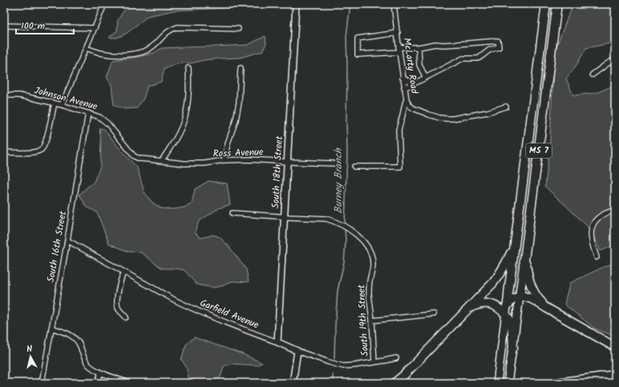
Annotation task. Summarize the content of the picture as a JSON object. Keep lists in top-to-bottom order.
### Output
{
  "streets": {
    "highway": ["MS 7"],
    "street": [
      "McLarty Road",
      "Johnson Avenue",
      "Ross Avenue",
      "South 18th Street",
      "South 16th Street",
      "Garfield Avenue",
      "South 19th Street"
    ]
  },
  "crossings": [
    ["Johnson Avenue", "Ross Avenue"],
    ["Johnson Avenue", "South 16th Street"],
    ["Ross Avenue", "South 18th Street"],
    ["South 18th Street", "Garfield Avenue"],
    ["South 18th Street", "South 19th Street"],
    ["South 16th Street", "Garfield Avenue"],
    ["Garfield Avenue", "South 19th Street"]
  ],
  "water": ["Burney Branch"],
  "scale_bar": "100 m",
  "north": "top"
}
